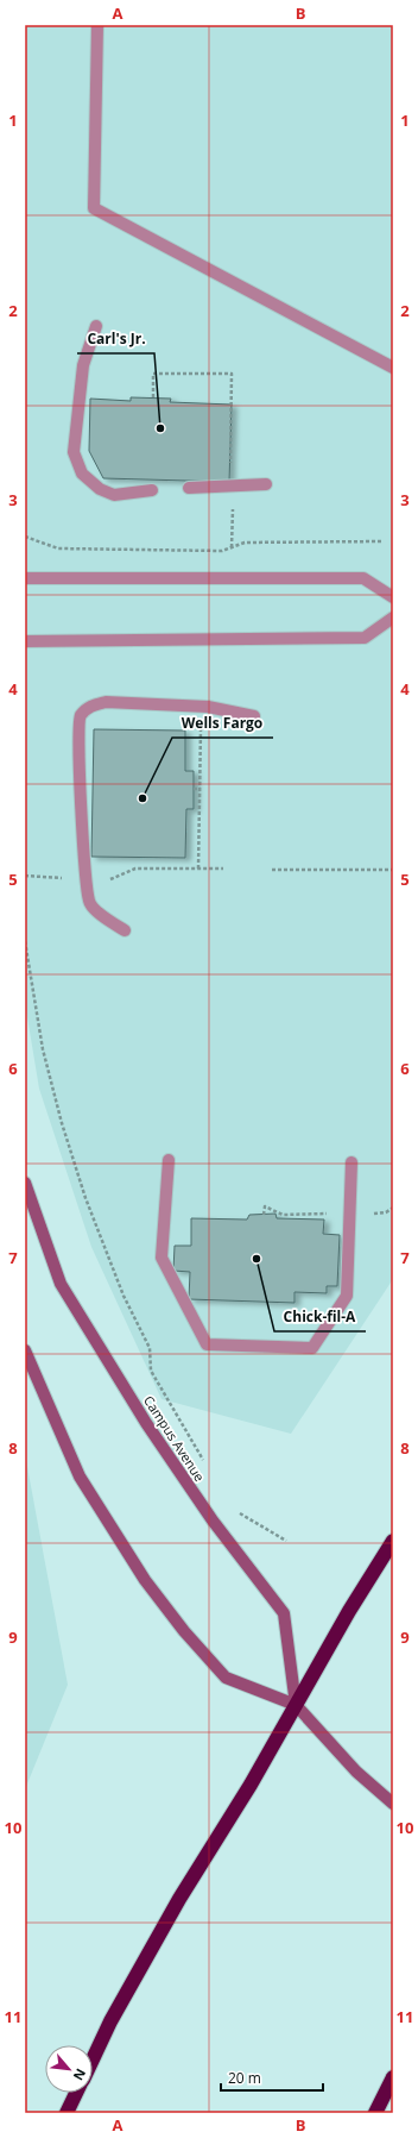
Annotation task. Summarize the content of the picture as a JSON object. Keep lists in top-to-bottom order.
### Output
{
  "streets": {
    "main road": ["Campus Avenue"]
  },
  "places": ["Carl's Jr.", "Wells Fargo", "Chick-fil-A"],
  "scale_bar": "20 m",
  "north": "bottom right",
  "grid": {
    "columns": ["A", "B"],
    "rows": [
      "1",
      "2",
      "3",
      "4",
      "5",
      "6",
      "7",
      "8",
      "9",
      "10",
      "11"
    ]
  }
}
